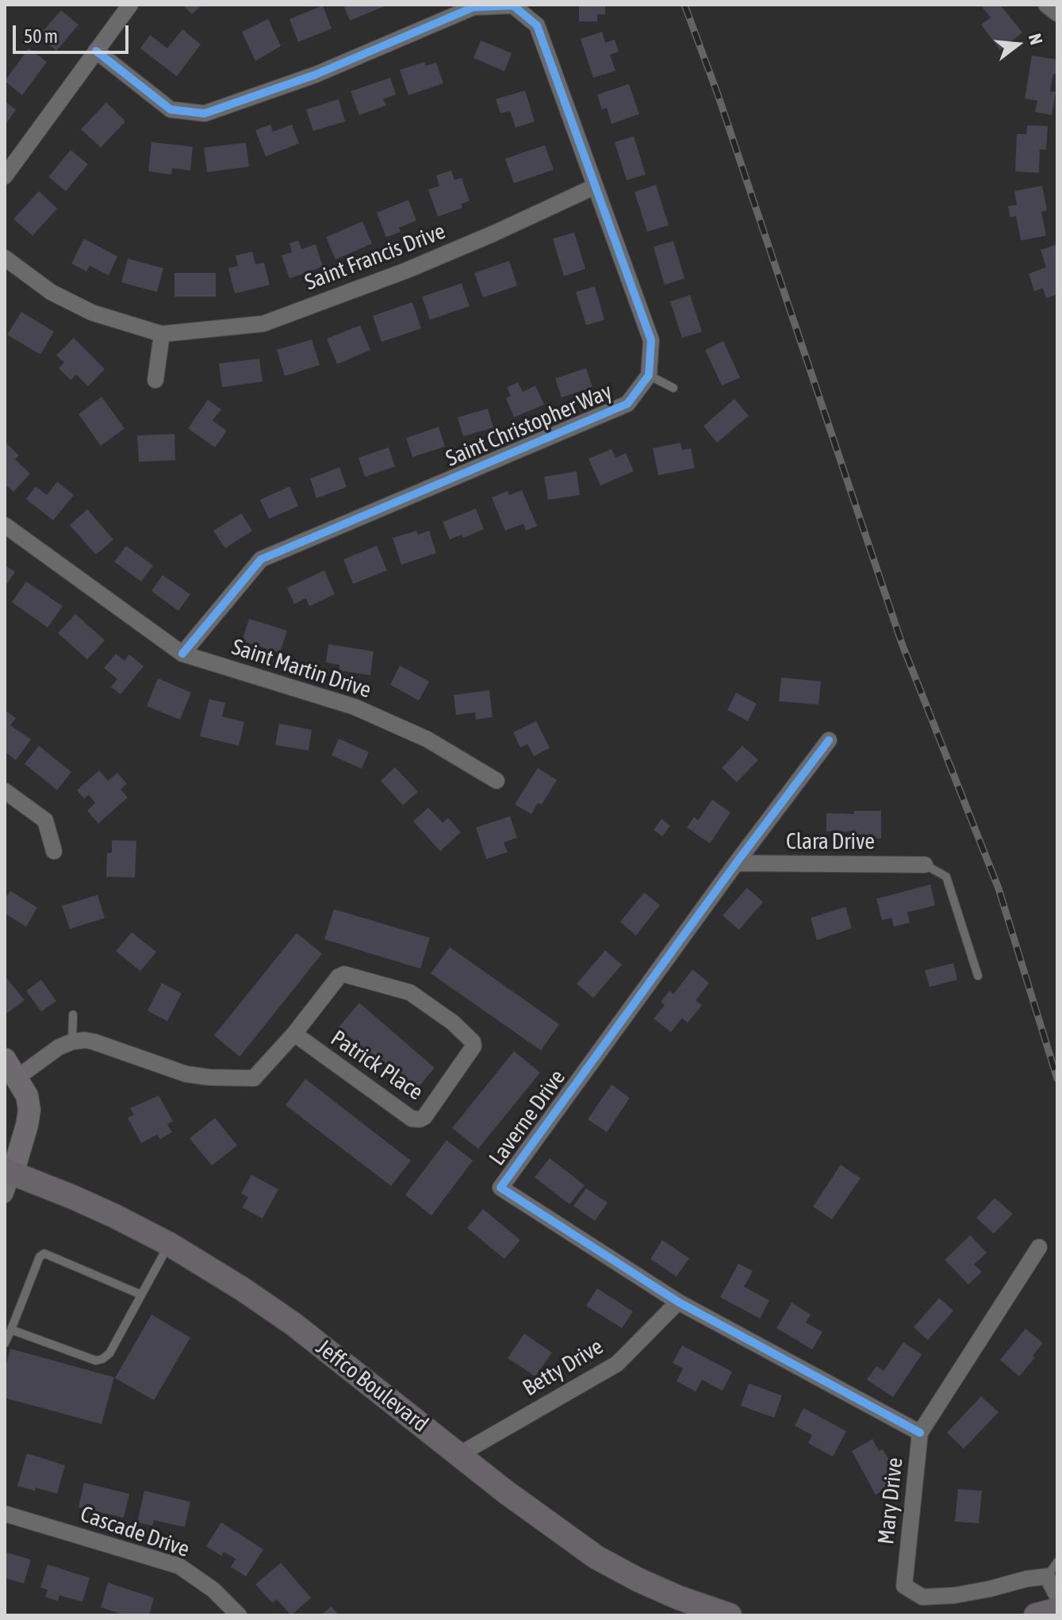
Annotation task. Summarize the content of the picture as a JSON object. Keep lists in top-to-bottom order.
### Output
{
  "streets": {
    "main road": ["Jeffco Boulevard"],
    "street": [
      "Saint Francis Drive",
      "Saint Christopher Way",
      "Saint Martin Drive",
      "Clara Drive",
      "Patrick Place",
      "Laverne Drive",
      "Betty Drive",
      "Mary Drive",
      "Cascade Drive"
    ]
  },
  "crossings": [
    ["Saint Christopher Way", "Saint Martin Drive"],
    ["Clara Drive", "Laverne Drive"],
    ["Laverne Drive", "Betty Drive"],
    ["Laverne Drive", "Mary Drive"],
    ["Betty Drive", "Jeffco Boulevard"]
  ],
  "scale_bar": "50 m",
  "north": "right"
}
